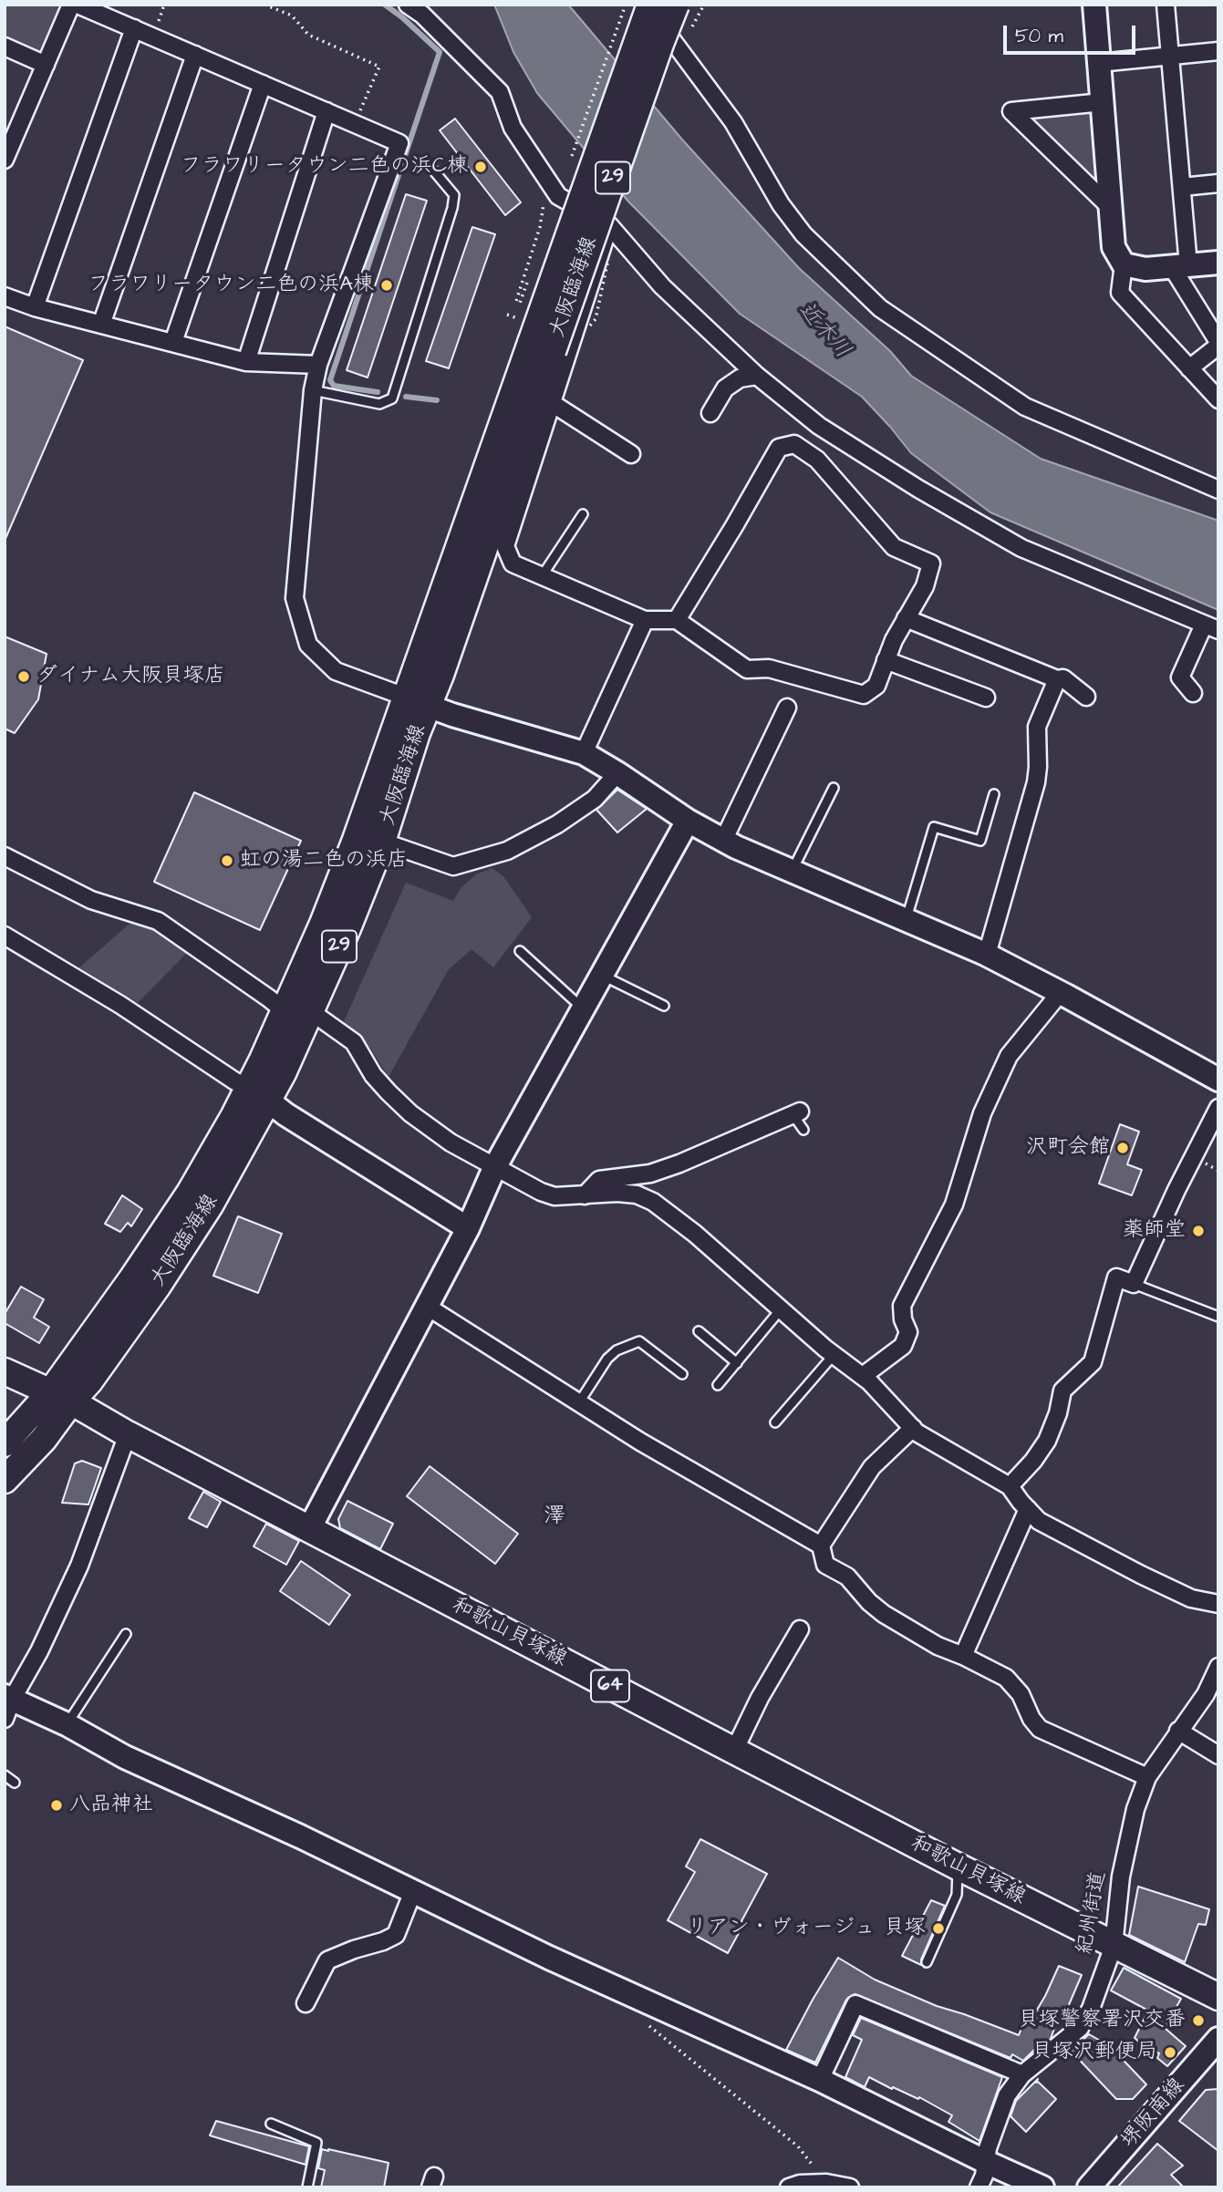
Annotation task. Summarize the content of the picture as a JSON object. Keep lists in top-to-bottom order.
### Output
{
  "streets": {
    "main road": [
      "29",
      "大阪臨海線",
      "和歌山貝塚線",
      "64"
    ],
    "street": ["紀州街道", "堺阪南線"]
  },
  "crossings": [
    ["大阪臨海線", "和歌山貝塚線"],
    ["和歌山貝塚線", "紀州街道"]
  ],
  "districts": ["澤"],
  "water": ["近木川"],
  "places": [
    "フラワリータウン二色の浜C棟",
    "フラワリータウン二色の浜A棟",
    "ダイナム大阪貝塚店",
    "虹の湯二色の浜店",
    "沢町会館",
    "薬師堂",
    "八品神社",
    "リアン・ヴォージュ 貝塚",
    "貝塚警察署沢交番",
    "貝塚沢郵便局"
  ],
  "scale_bar": "50 m"
}
